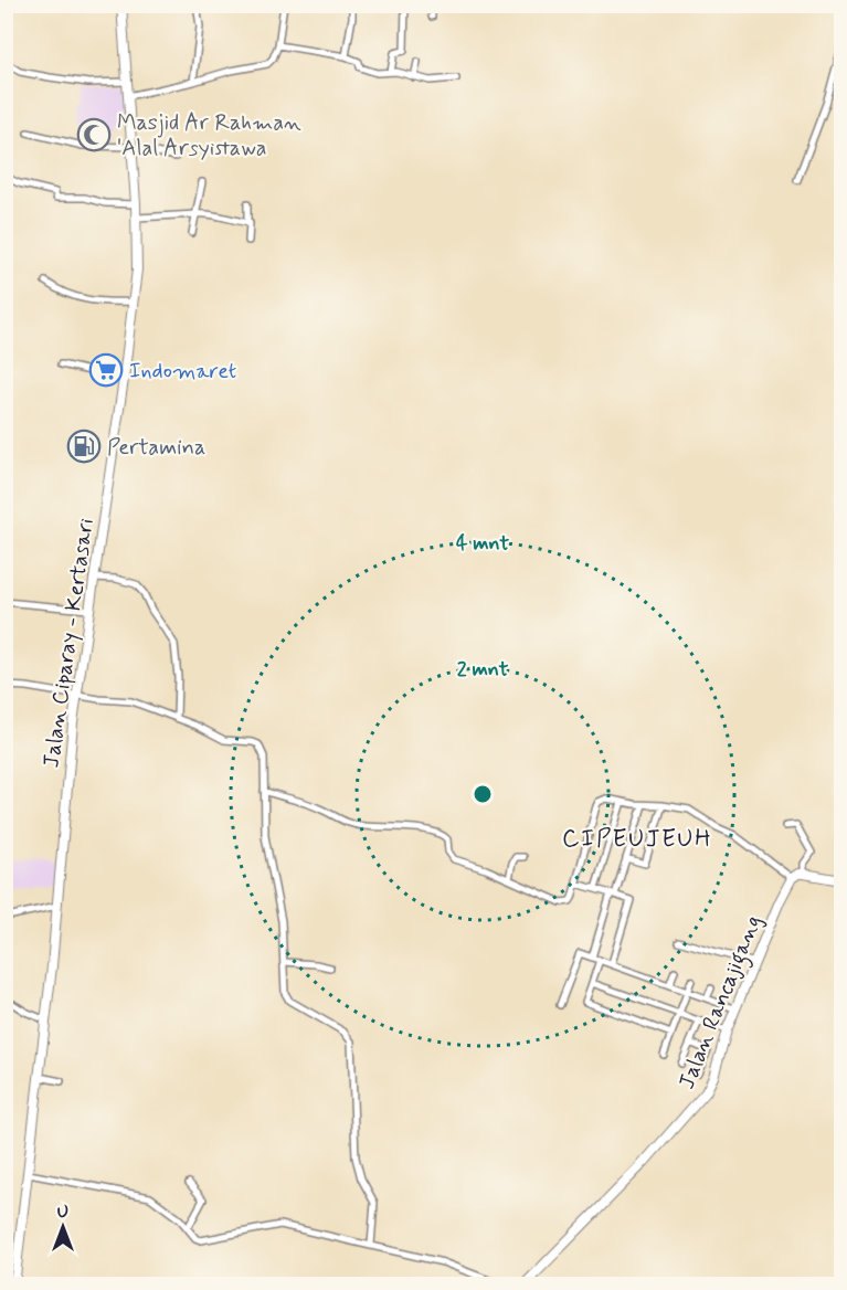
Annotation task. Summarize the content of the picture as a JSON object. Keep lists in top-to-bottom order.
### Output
{
  "streets": {
    "main road": ["Jalan Ciparay - Kertasari", "Jalan Rancajigang"]
  },
  "districts": ["CIPEUJEUH"],
  "places": {
    "mosque": ["Masjid Ar Rahman 'Alal Arsyistawa"],
    "supermarket": ["Indomaret"],
    "fuel station": ["Pertamina"]
  },
  "north": "top",
  "rings": ["4 mnt", "2 mnt"]
}
